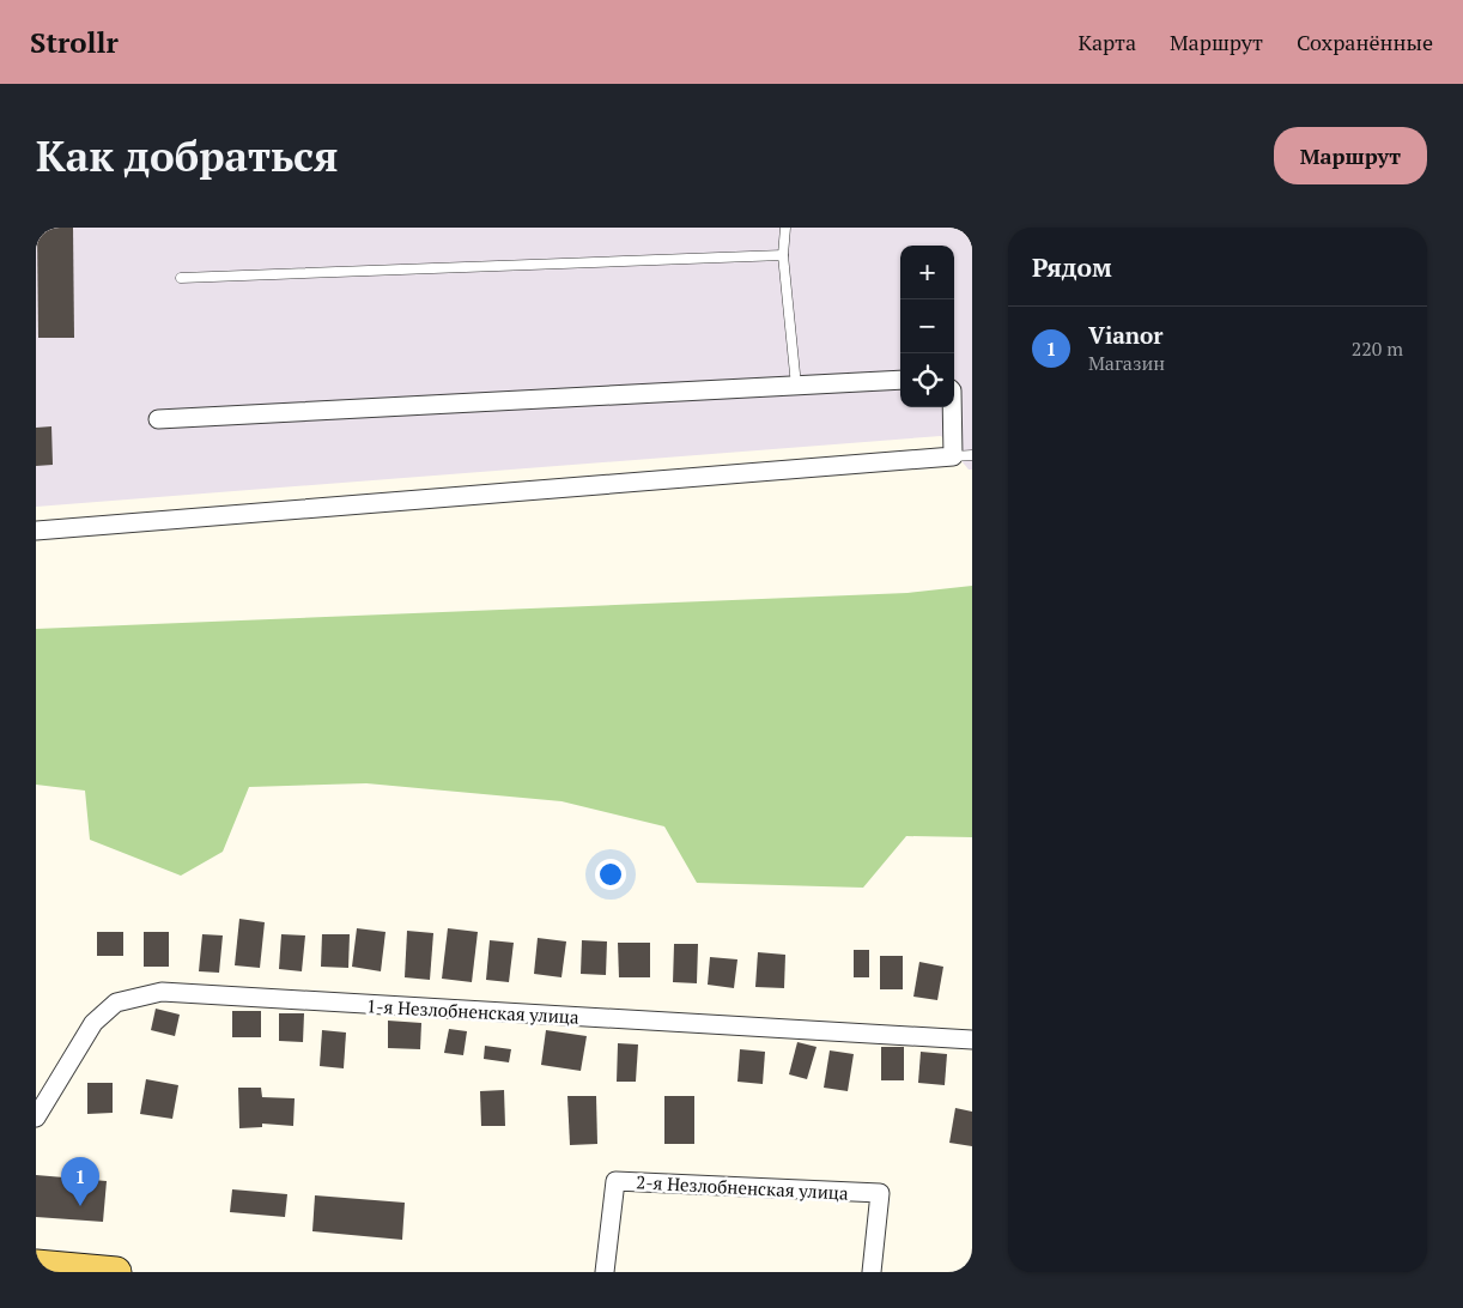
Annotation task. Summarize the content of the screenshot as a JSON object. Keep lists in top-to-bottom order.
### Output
{
  "streets": {
    "street": ["1-я Незлобненская улица", "2-я Незлобненская улица"]
  },
  "page": {
    "header": "Strollr",
    "nav": ["Карта", "Маршрут", "Сохранённые"],
    "buttons": "Маршрут",
    "title": "Как добраться",
    "heading": "Рядом",
    "map_buttons": ["+", "−"],
    "list": [
      {
        "mark": "1",
        "name": "Vianor",
        "note": "Магазин",
        "value": "220 m"
      }
    ],
    "pins": "1"
  }
}
